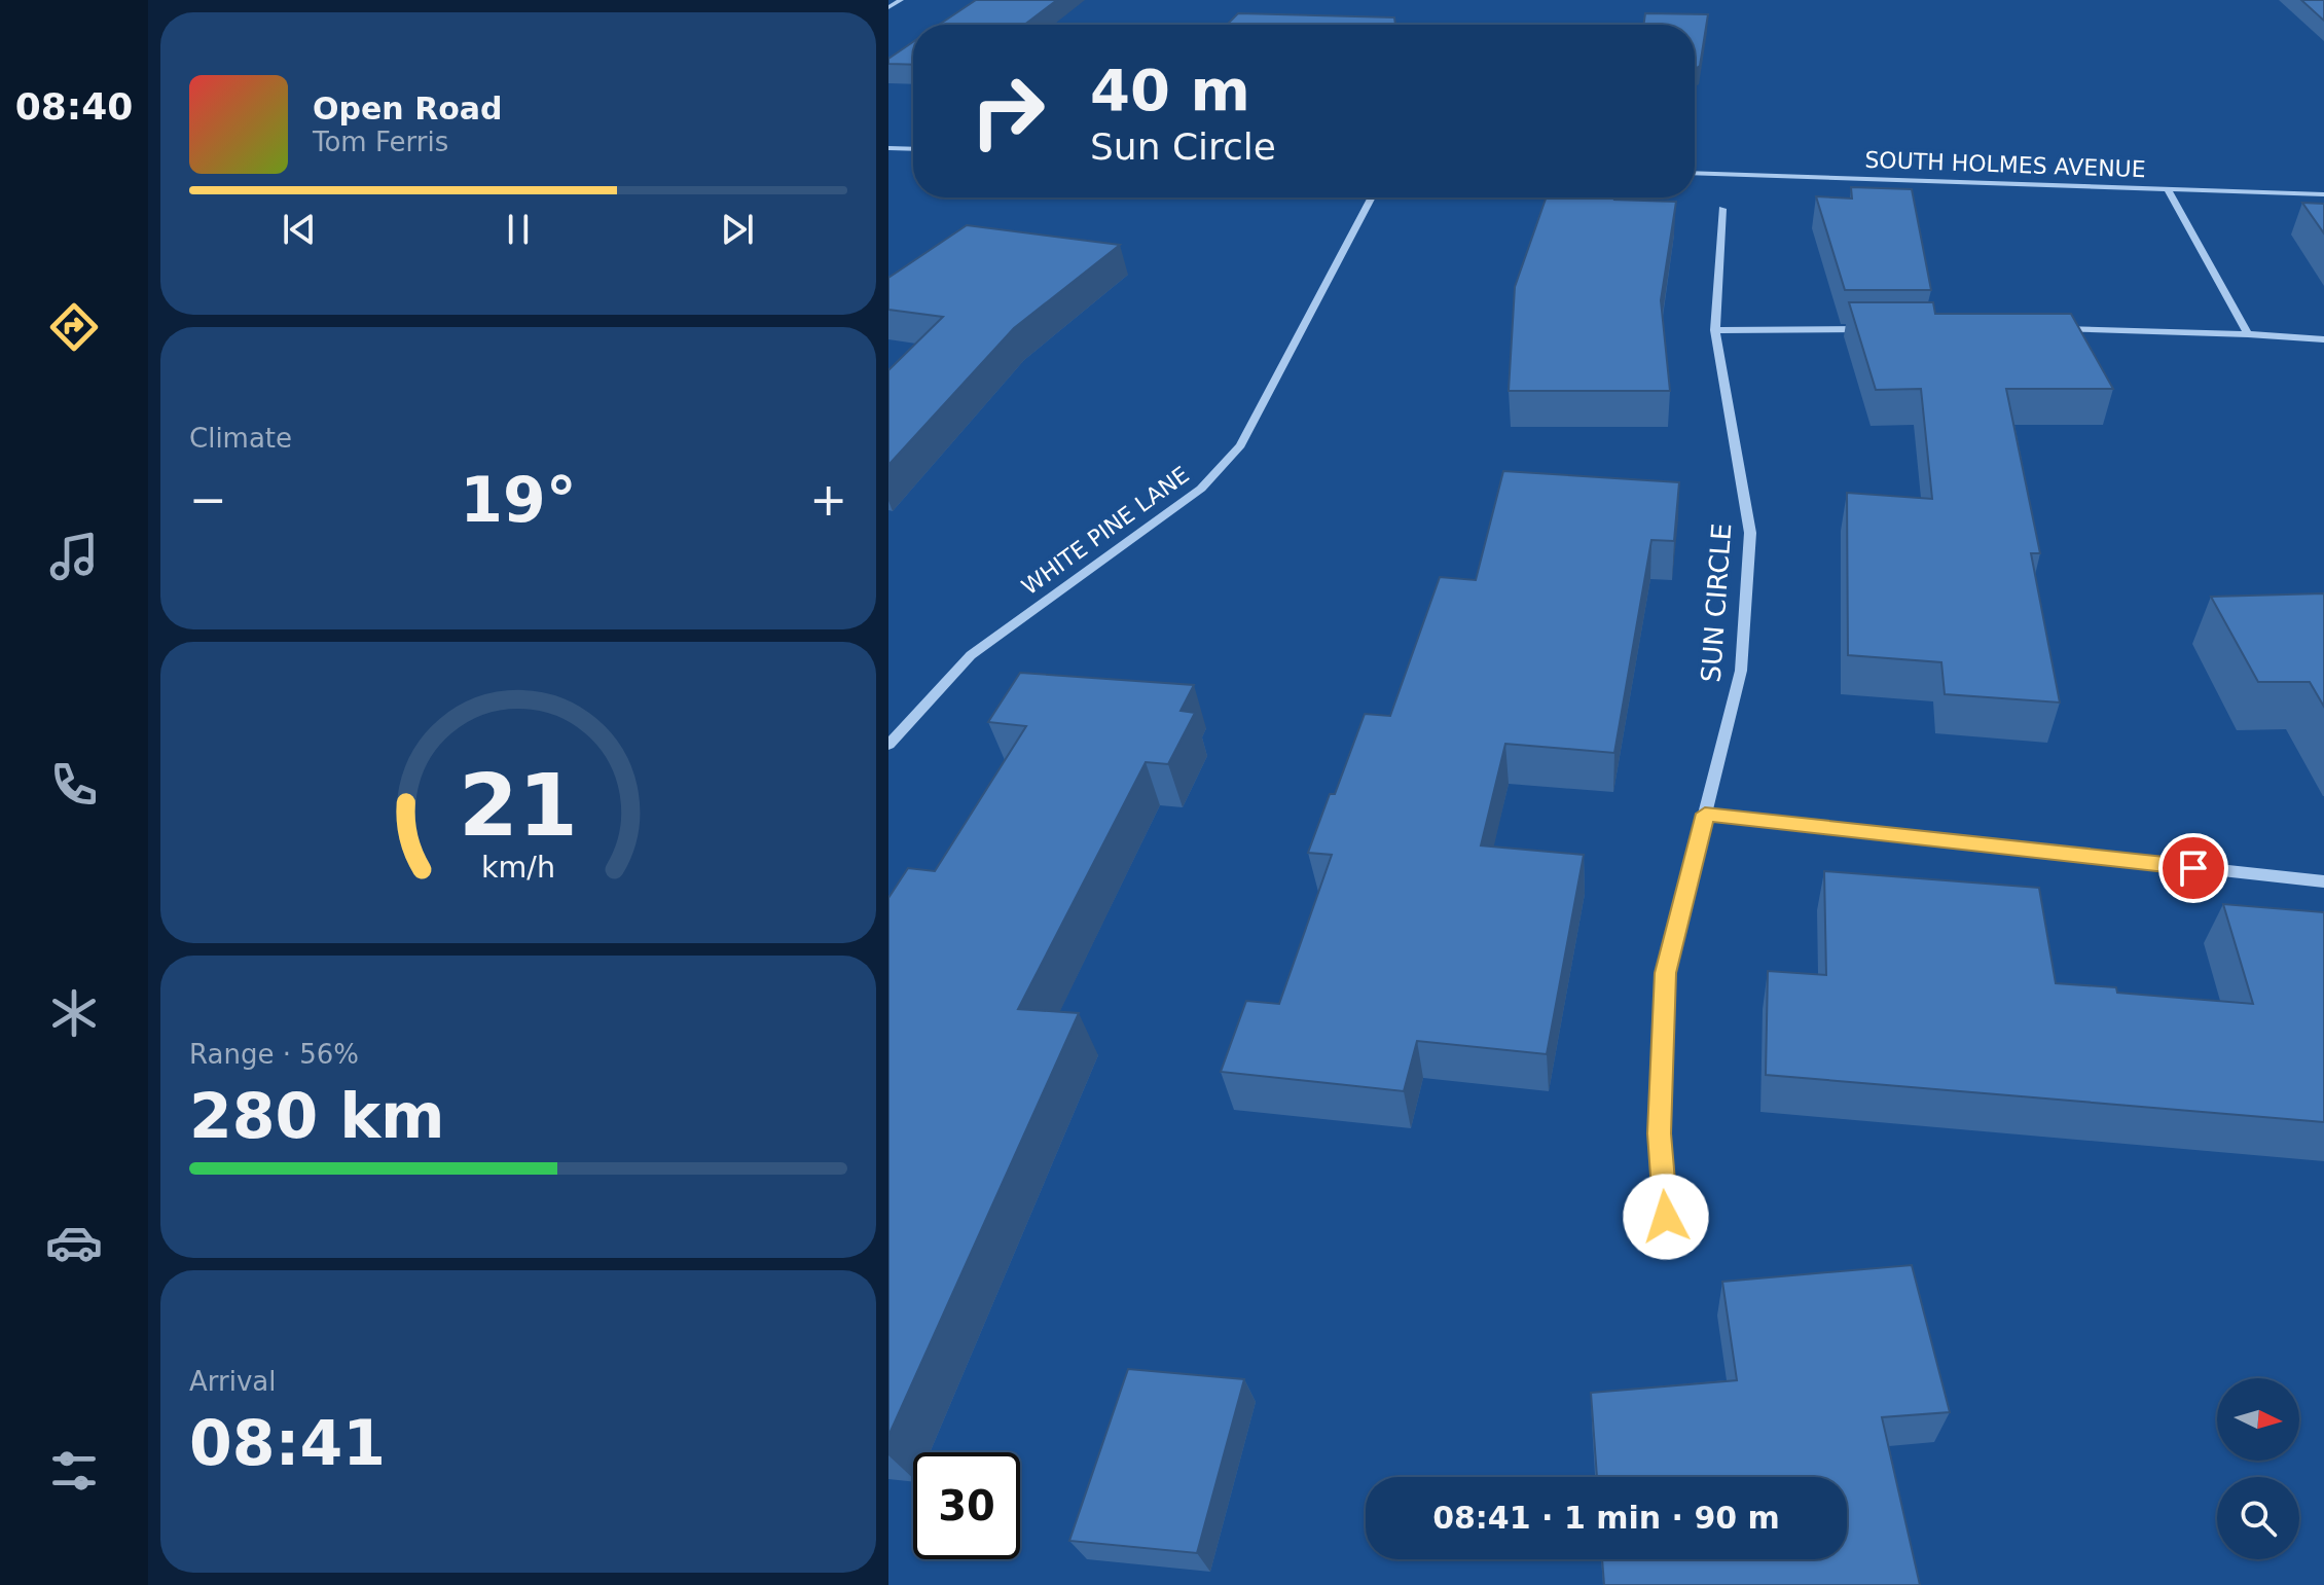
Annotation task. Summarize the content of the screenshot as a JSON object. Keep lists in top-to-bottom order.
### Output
{
  "streets": {
    "street": ["SOUTH HOLMES AVENUE", "WHITE PINE LANE", "SUN CIRCLE"]
  },
  "north": "right",
  "page": {
    "tabs": "08:40",
    "turn": ["40 m", "Sun Circle"],
    "song": ["Open Road", "Tom Ferris"],
    "tile": [
      "Climate",
      ["Range · 56%", "280 km"],
      ["Arrival", "08:41"]
    ],
    "heat": ["−", "19°", "+"],
    "limit": "30",
    "trip": "08:41 · 1 min · 90 m",
    "gauge": ["21", "km/h"]
  }
}
